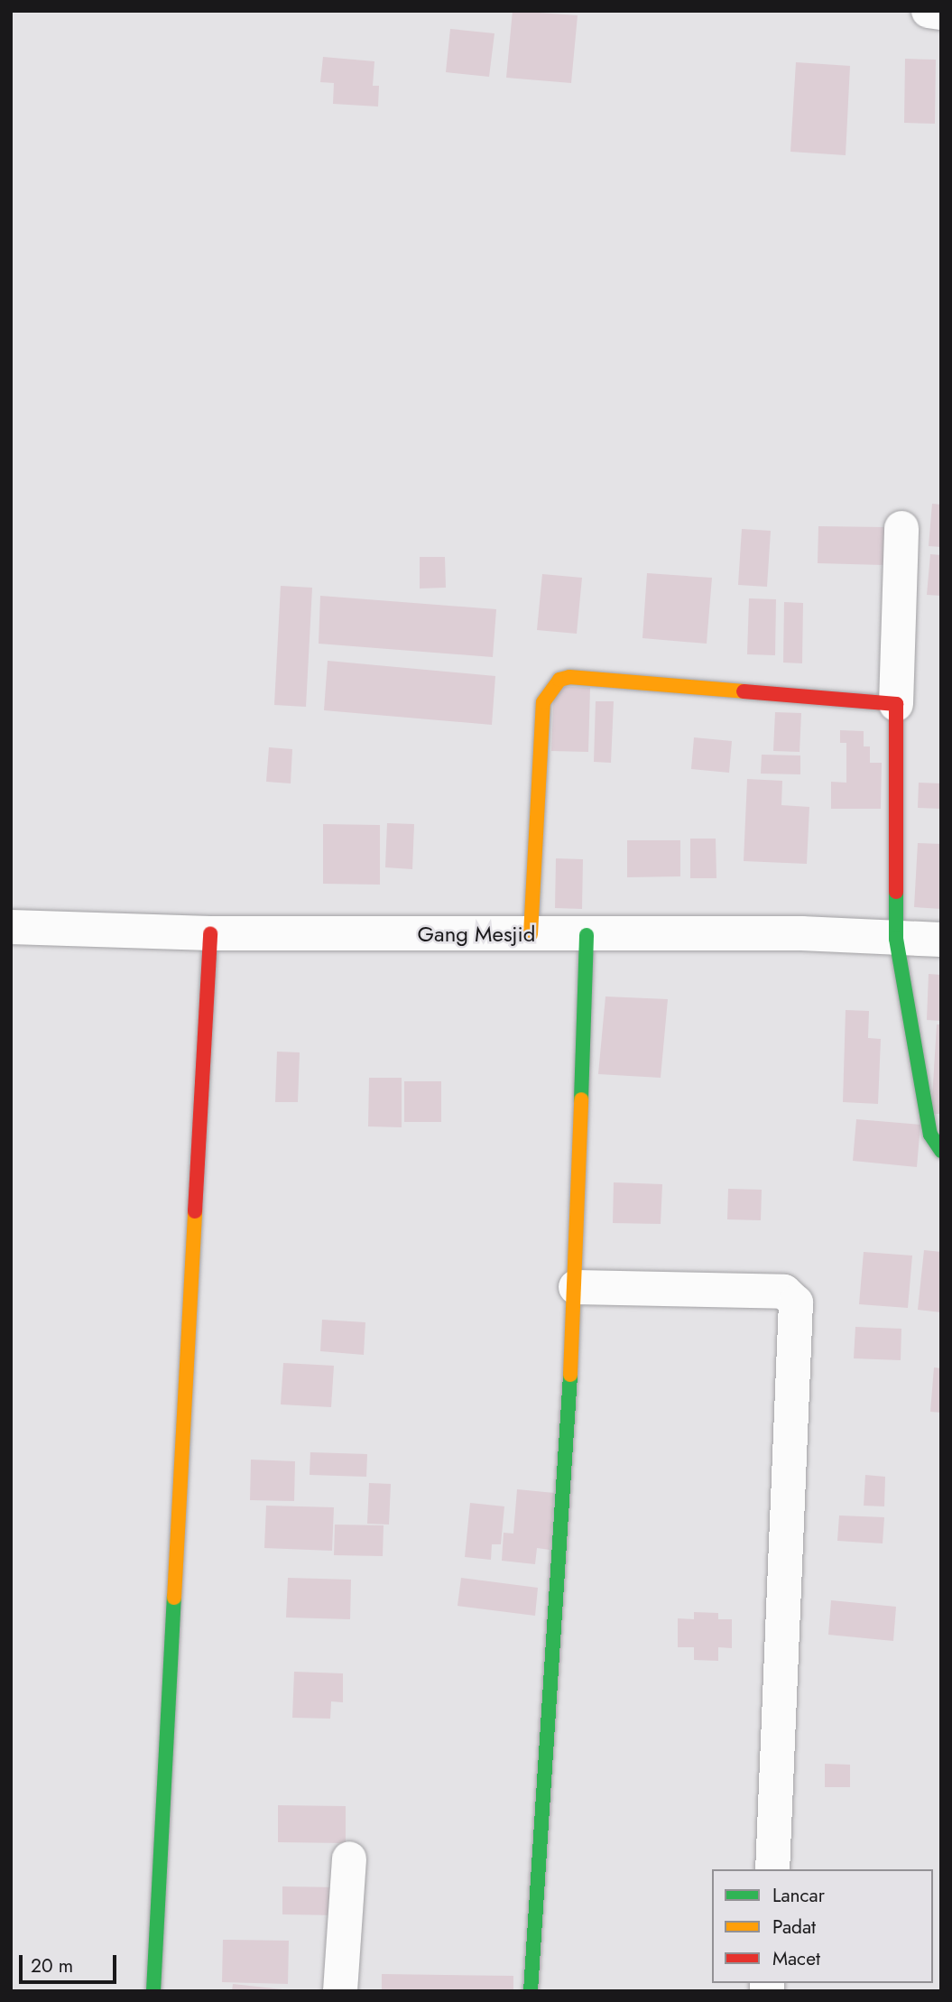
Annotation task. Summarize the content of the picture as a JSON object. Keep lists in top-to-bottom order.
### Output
{
  "streets": {
    "street": ["Gang Mesjid"]
  },
  "legend": ["Lancar", "Padat", "Macet"],
  "scale_bar": "20 m"
}
